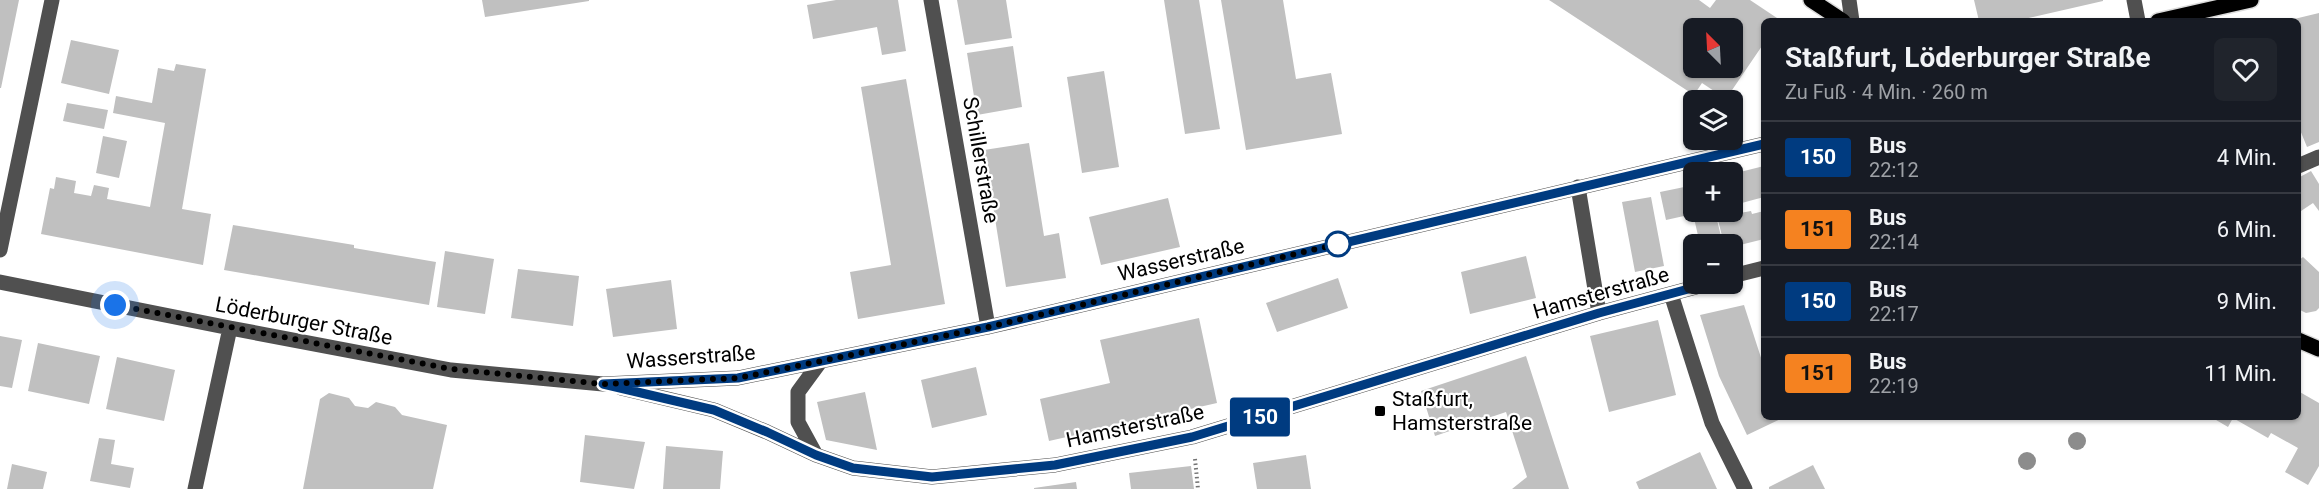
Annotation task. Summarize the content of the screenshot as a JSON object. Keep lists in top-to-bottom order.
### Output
{
  "streets": {
    "street": [
      "Schillerstraße",
      "Wasserstraße",
      "Hamsterstraße",
      "Löderburger Straße"
    ]
  },
  "crossings": [
    ["Schillerstraße", "Wasserstraße"],
    ["Wasserstraße", "Hamsterstraße"],
    ["Wasserstraße", "Löderburger Straße"],
    ["Hamsterstraße", "Löderburger Straße"]
  ],
  "places": {
    "transit": ["Staßfurt, Hamsterstraße"]
  },
  "lines": ["bus line 150"],
  "north": "top left",
  "page": {
    "on_map": "150",
    "map_buttons": ["+", "−"],
    "heading": ["Staßfurt, Löderburger Straße", "Zu Fuß · 4 Min. · 260 m"],
    "list": [
      {
        "mark": "150",
        "name": "Bus",
        "note": "22:12",
        "value": "4 Min."
      },
      {
        "mark": "151",
        "name": "Bus",
        "note": "22:14",
        "value": "6 Min."
      },
      {
        "mark": "150",
        "name": "Bus",
        "note": "22:17",
        "value": "9 Min."
      },
      {
        "mark": "151",
        "name": "Bus",
        "note": "22:19",
        "value": "11 Min."
      }
    ]
  }
}
